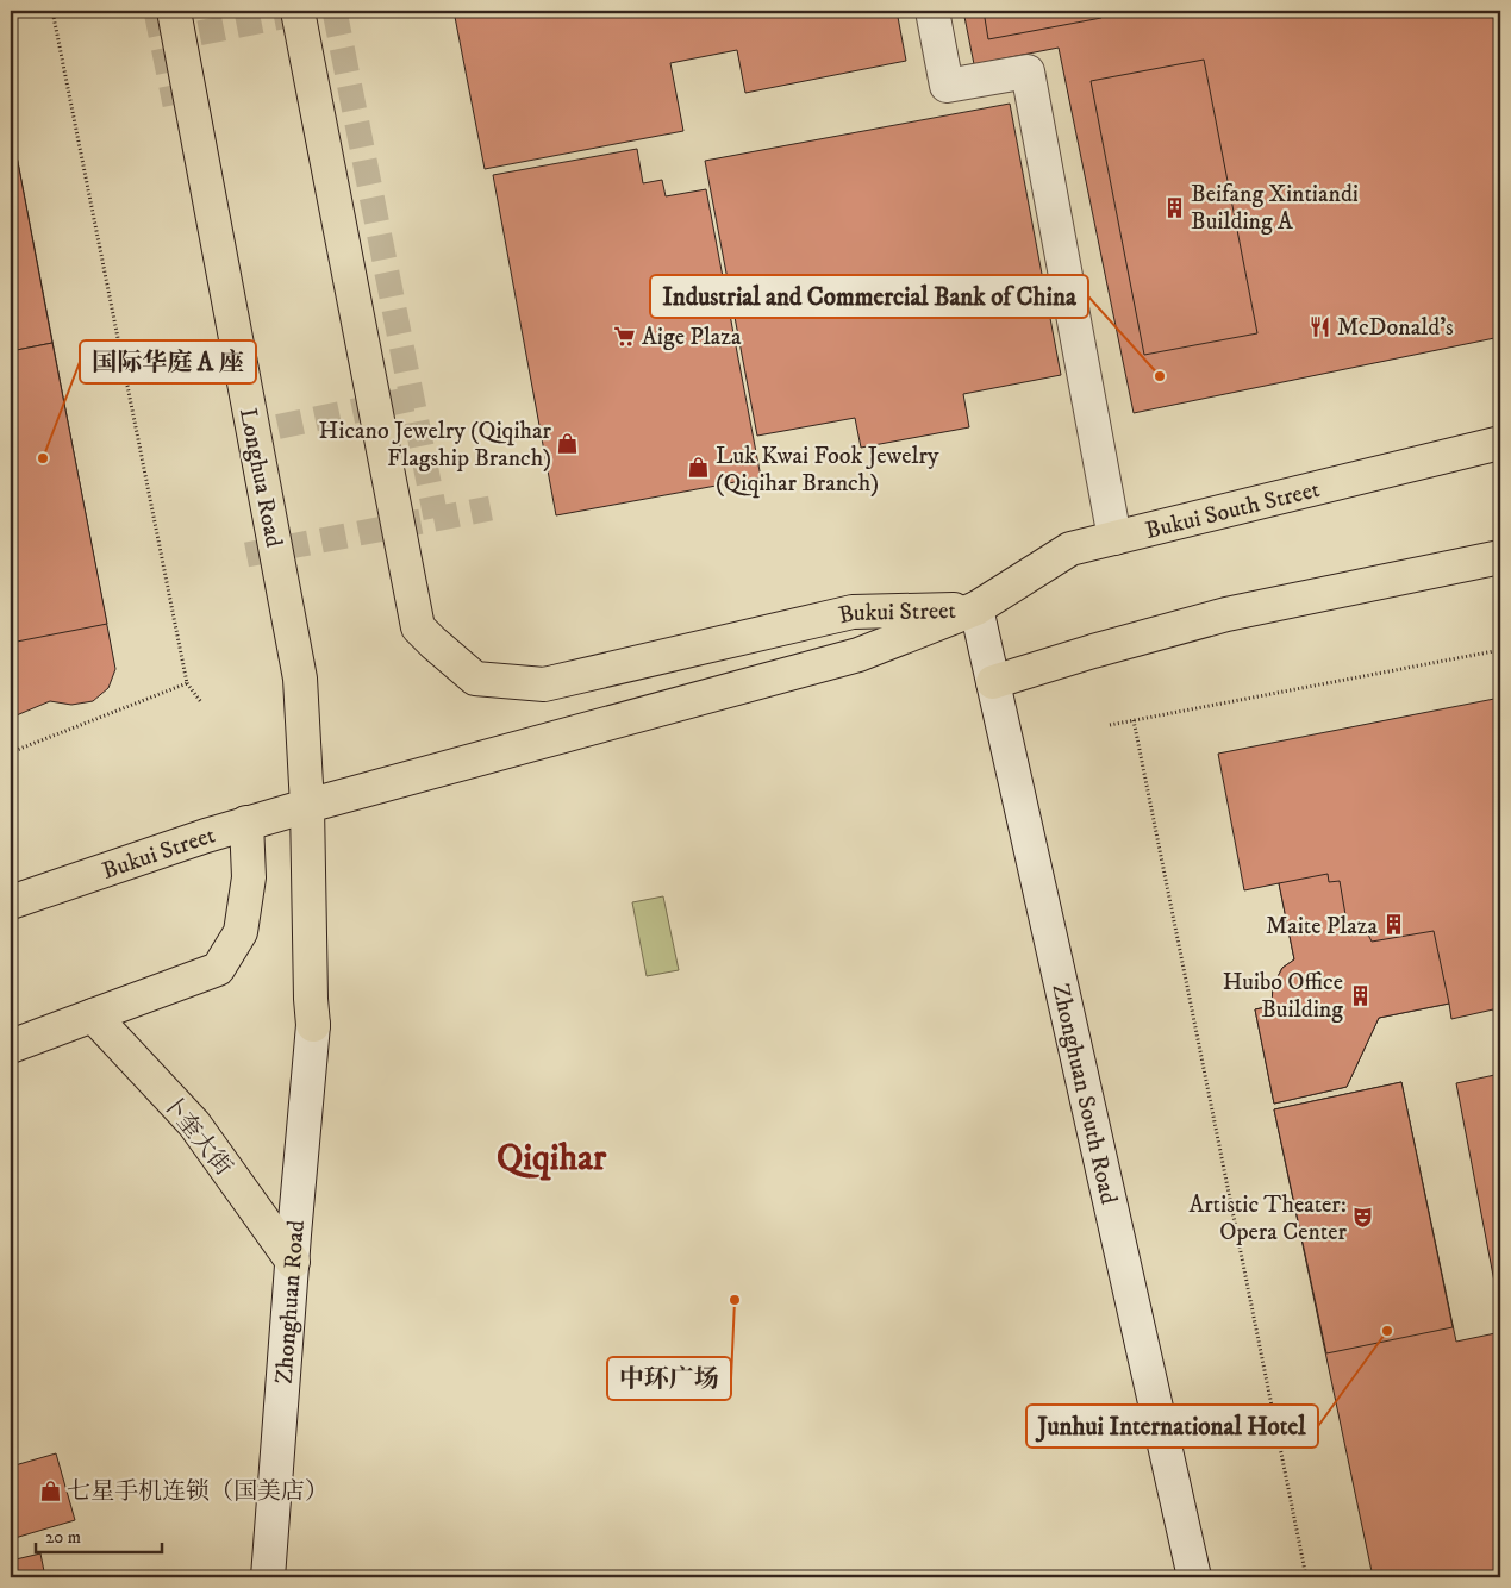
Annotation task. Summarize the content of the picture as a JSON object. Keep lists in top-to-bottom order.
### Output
{
  "streets": {
    "main road": [
      "Longhua Road",
      "Bukui South Street",
      "Bukui Street",
      "Zhonghuan South Road",
      "卜奎大街",
      "Zhonghuan Road"
    ]
  },
  "crossings": [
    ["Longhua Road", "Bukui Street"],
    ["Longhua Road", "Zhonghuan Road"],
    ["Bukui South Street", "Bukui Street"],
    ["Bukui South Street", "Zhonghuan South Road"],
    ["Bukui Street", "Zhonghuan South Road"],
    ["卜奎大街", "Zhonghuan Road"]
  ],
  "districts": ["Qiqihar"],
  "places": {
    "building": ["Beifang Xintiandi Building A", "Maite Plaza", "Huibo Office Building"],
    "restaurant": ["McDonald's"],
    "supermarket": ["Aige Plaza"],
    "other": [
      "Industrial and Commercial Bank of China",
      "国际华庭 A 座",
      "中环广场",
      "Junhui International Hotel"
    ],
    "shop": ["Hicano Jewelry (Qiqihar Flagship Branch)", "Luk Kwai Fook Jewelry (Qiqihar Branch)", "七星手机连锁（国美店）"],
    "theatre": ["Artistic Theater: Opera Center"]
  },
  "scale_bar": "20 m"
}
